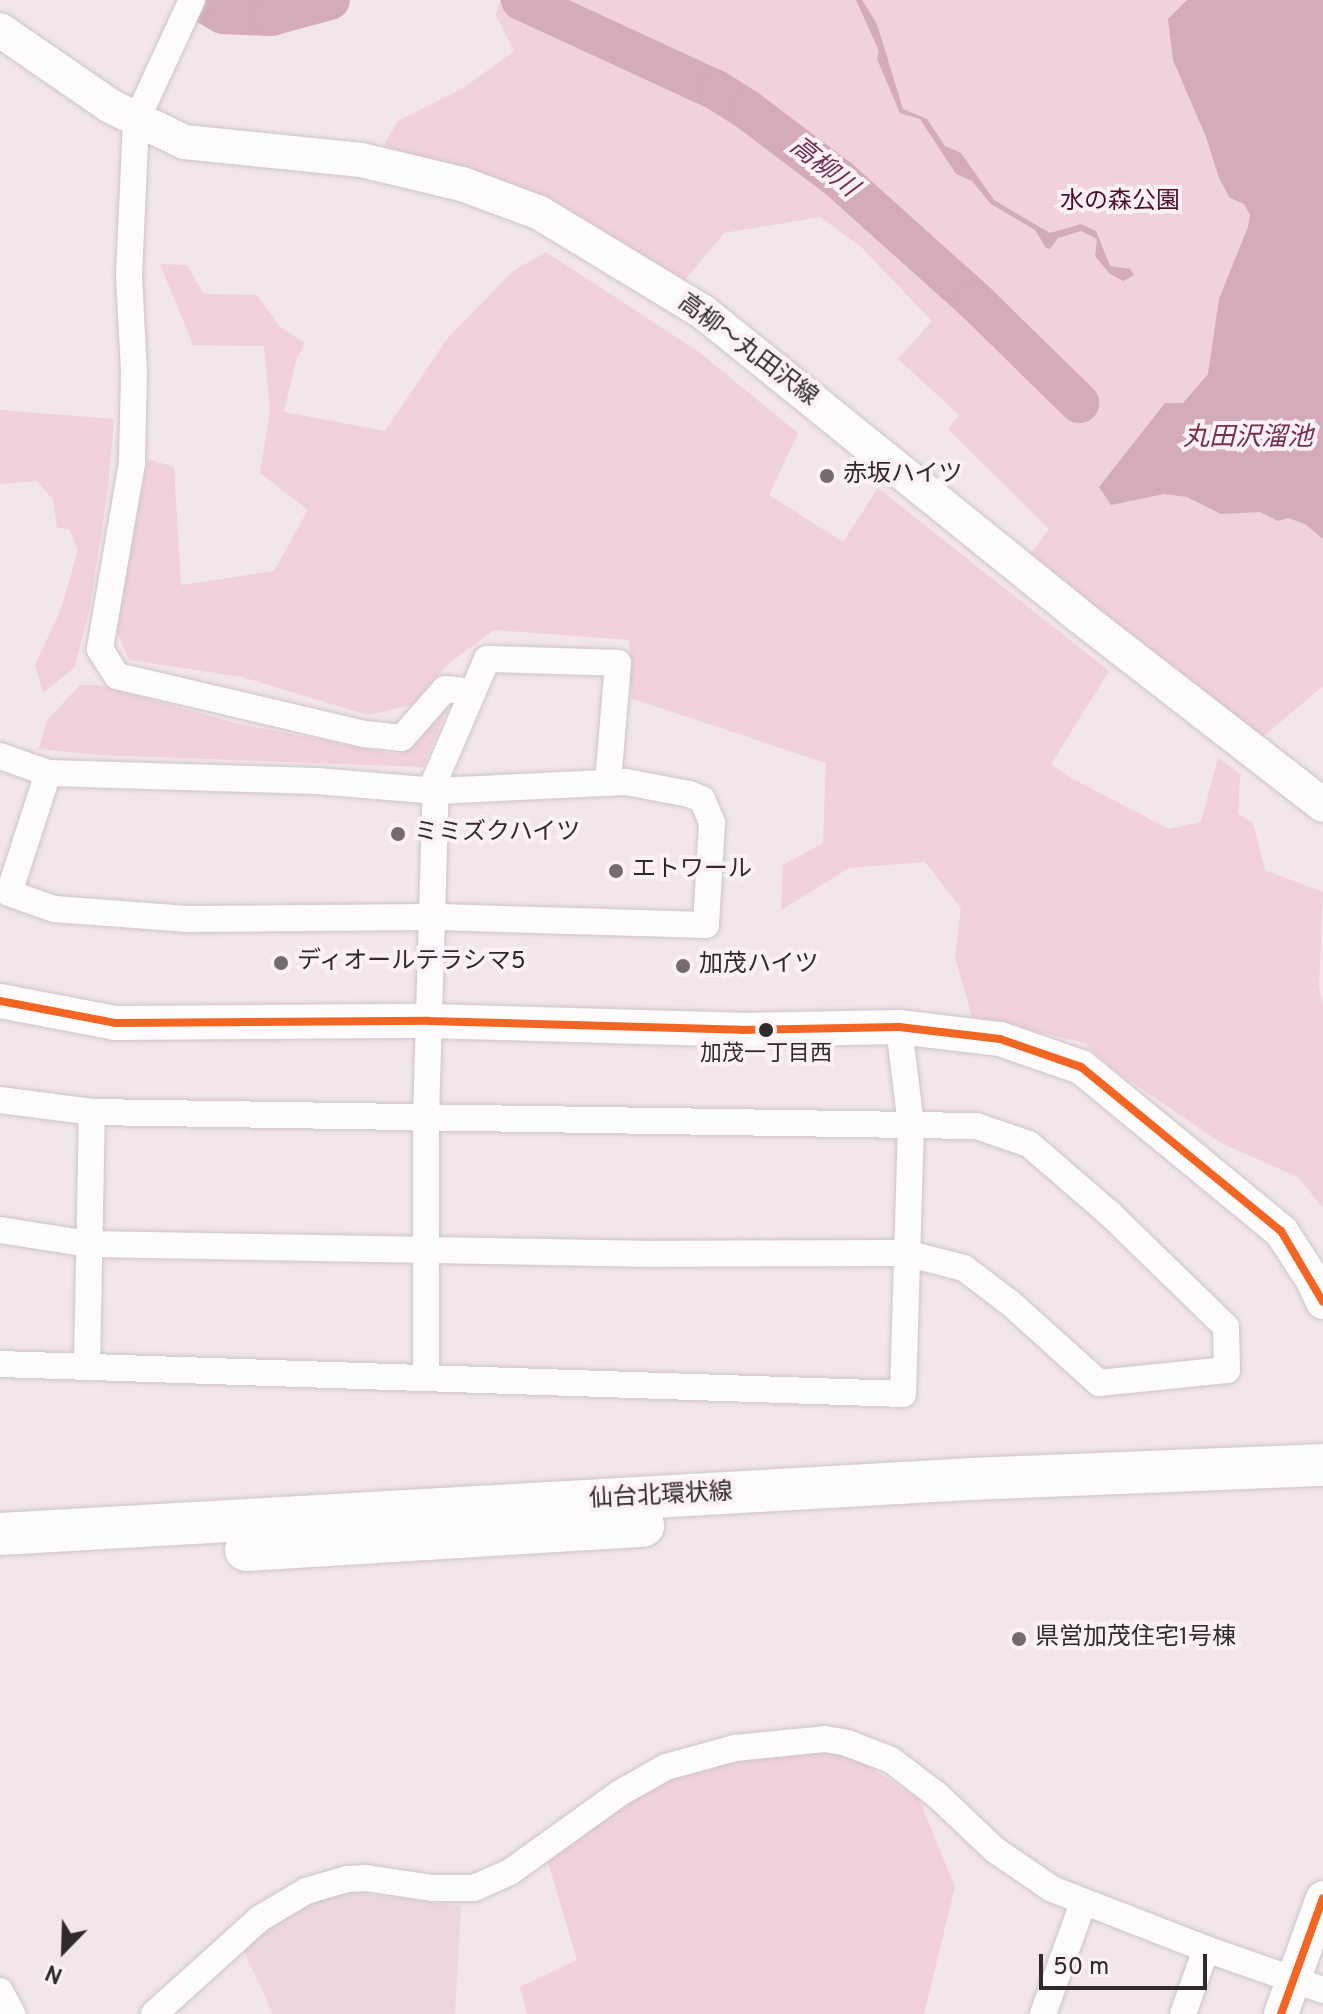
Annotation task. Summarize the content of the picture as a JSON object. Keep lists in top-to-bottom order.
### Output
{
  "streets": {
    "main road": ["仙台北環状線"],
    "street": ["高柳～丸田沢線"]
  },
  "water": ["高柳川", "丸田沢溜池"],
  "parks": ["水の森公園"],
  "places": [
    "赤坂ハイツ",
    "ミミズクハイツ",
    "エトワール",
    "ディオールテラシマ5",
    "加茂ハイツ",
    "加茂一丁目西",
    "県営加茂住宅1号棟"
  ],
  "scale_bar": "50 m",
  "north": "bottom left"
}
